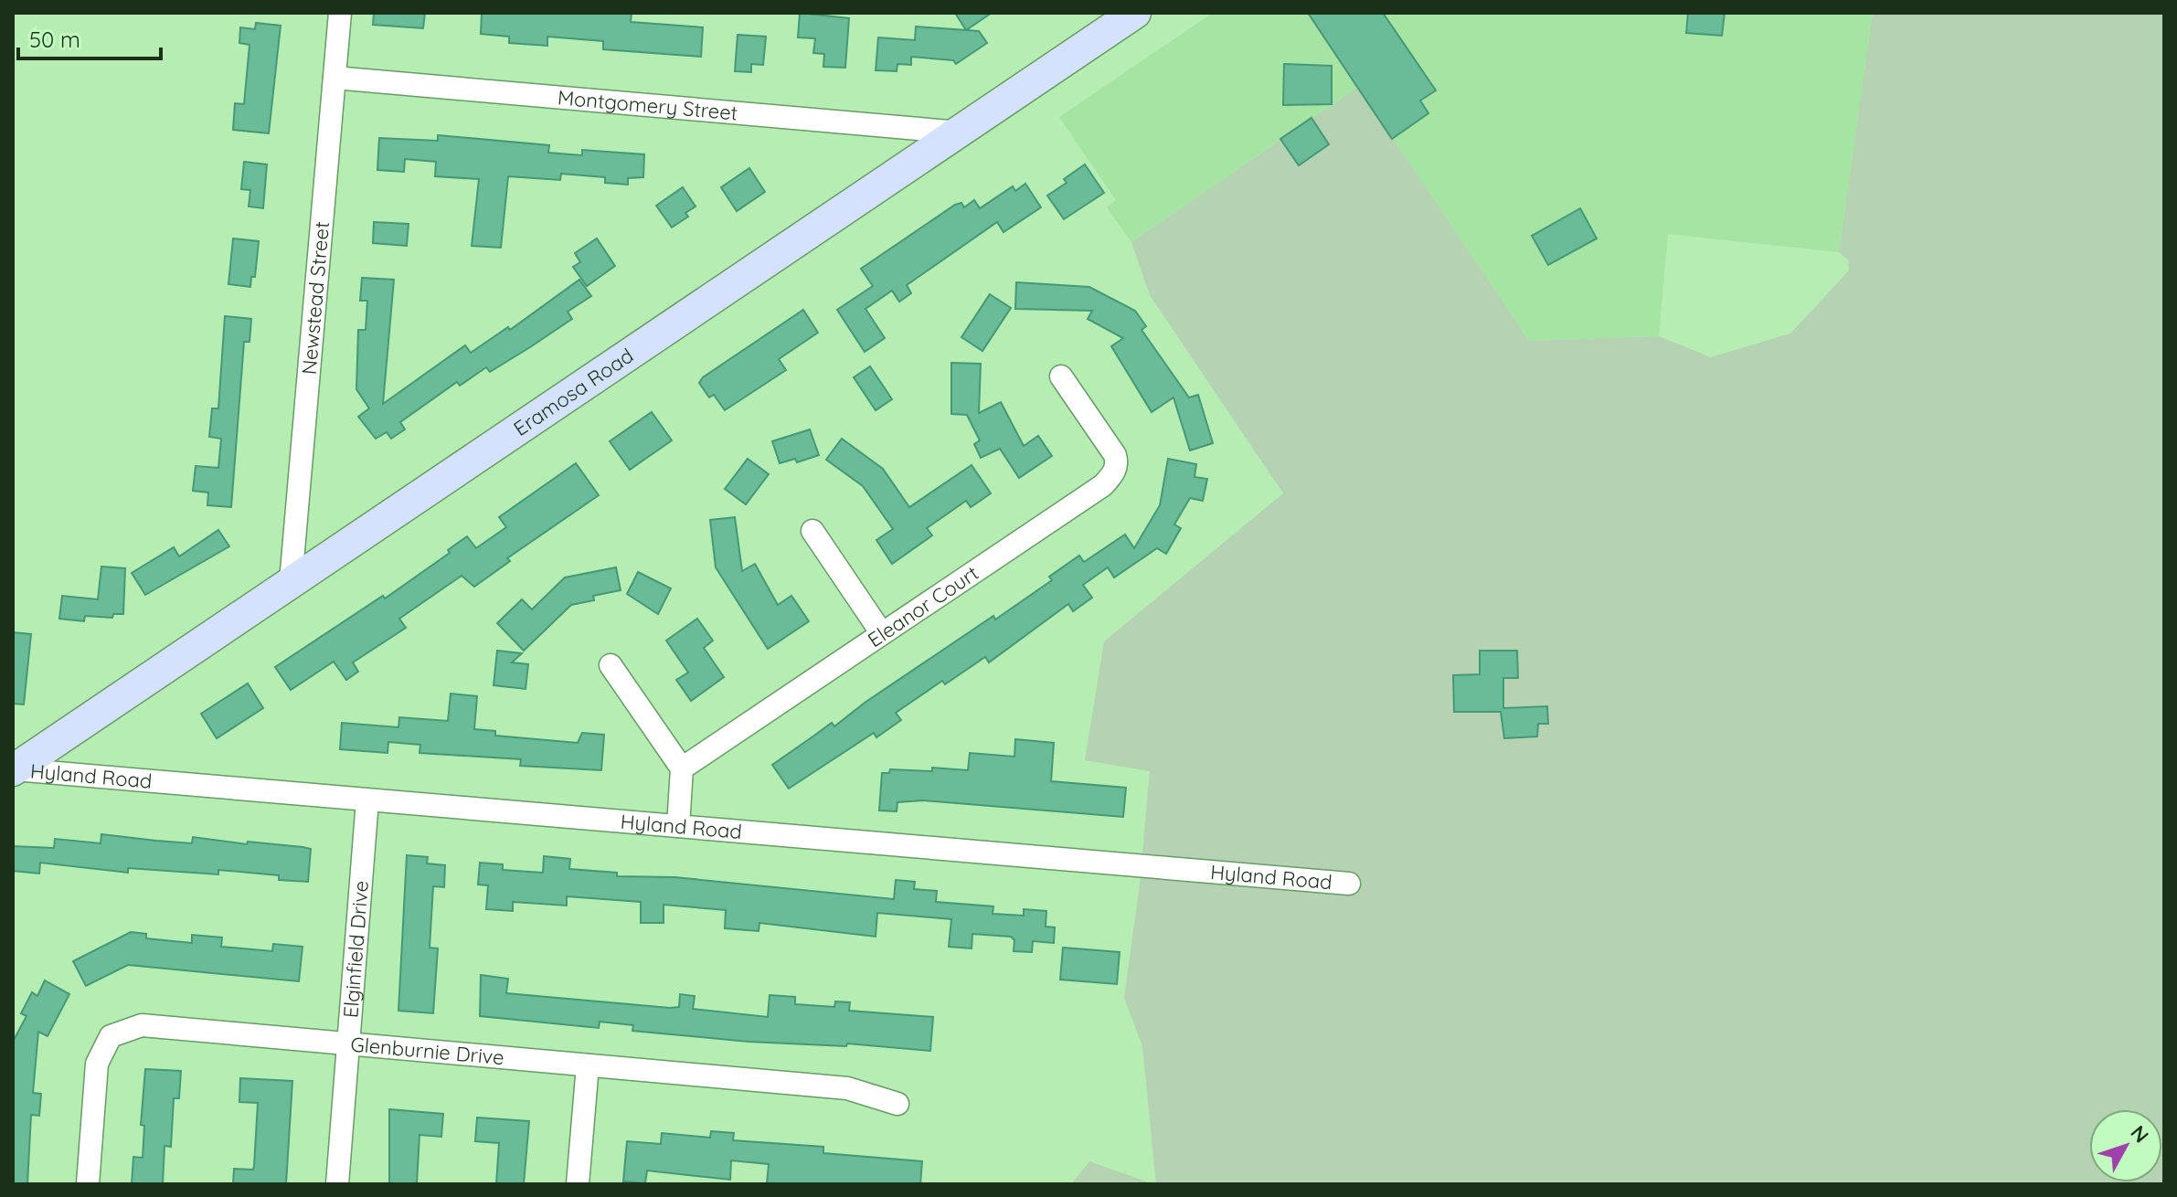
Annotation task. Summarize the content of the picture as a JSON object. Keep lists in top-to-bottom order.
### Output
{
  "streets": {
    "main road": ["Eramosa Road"],
    "street": [
      "Montgomery Street",
      "Newstead Street",
      "Eleanor Court",
      "Hyland Road",
      "Elginfield Drive",
      "Glenburnie Drive"
    ]
  },
  "crossings": [
    ["Montgomery Street", "Newstead Street"],
    ["Montgomery Street", "Eramosa Road"],
    ["Newstead Street", "Eramosa Road"],
    ["Eramosa Road", "Hyland Road"],
    ["Hyland Road", "Elginfield Drive"],
    ["Elginfield Drive", "Glenburnie Drive"]
  ],
  "scale_bar": "50 m",
  "north": "top right"
}
